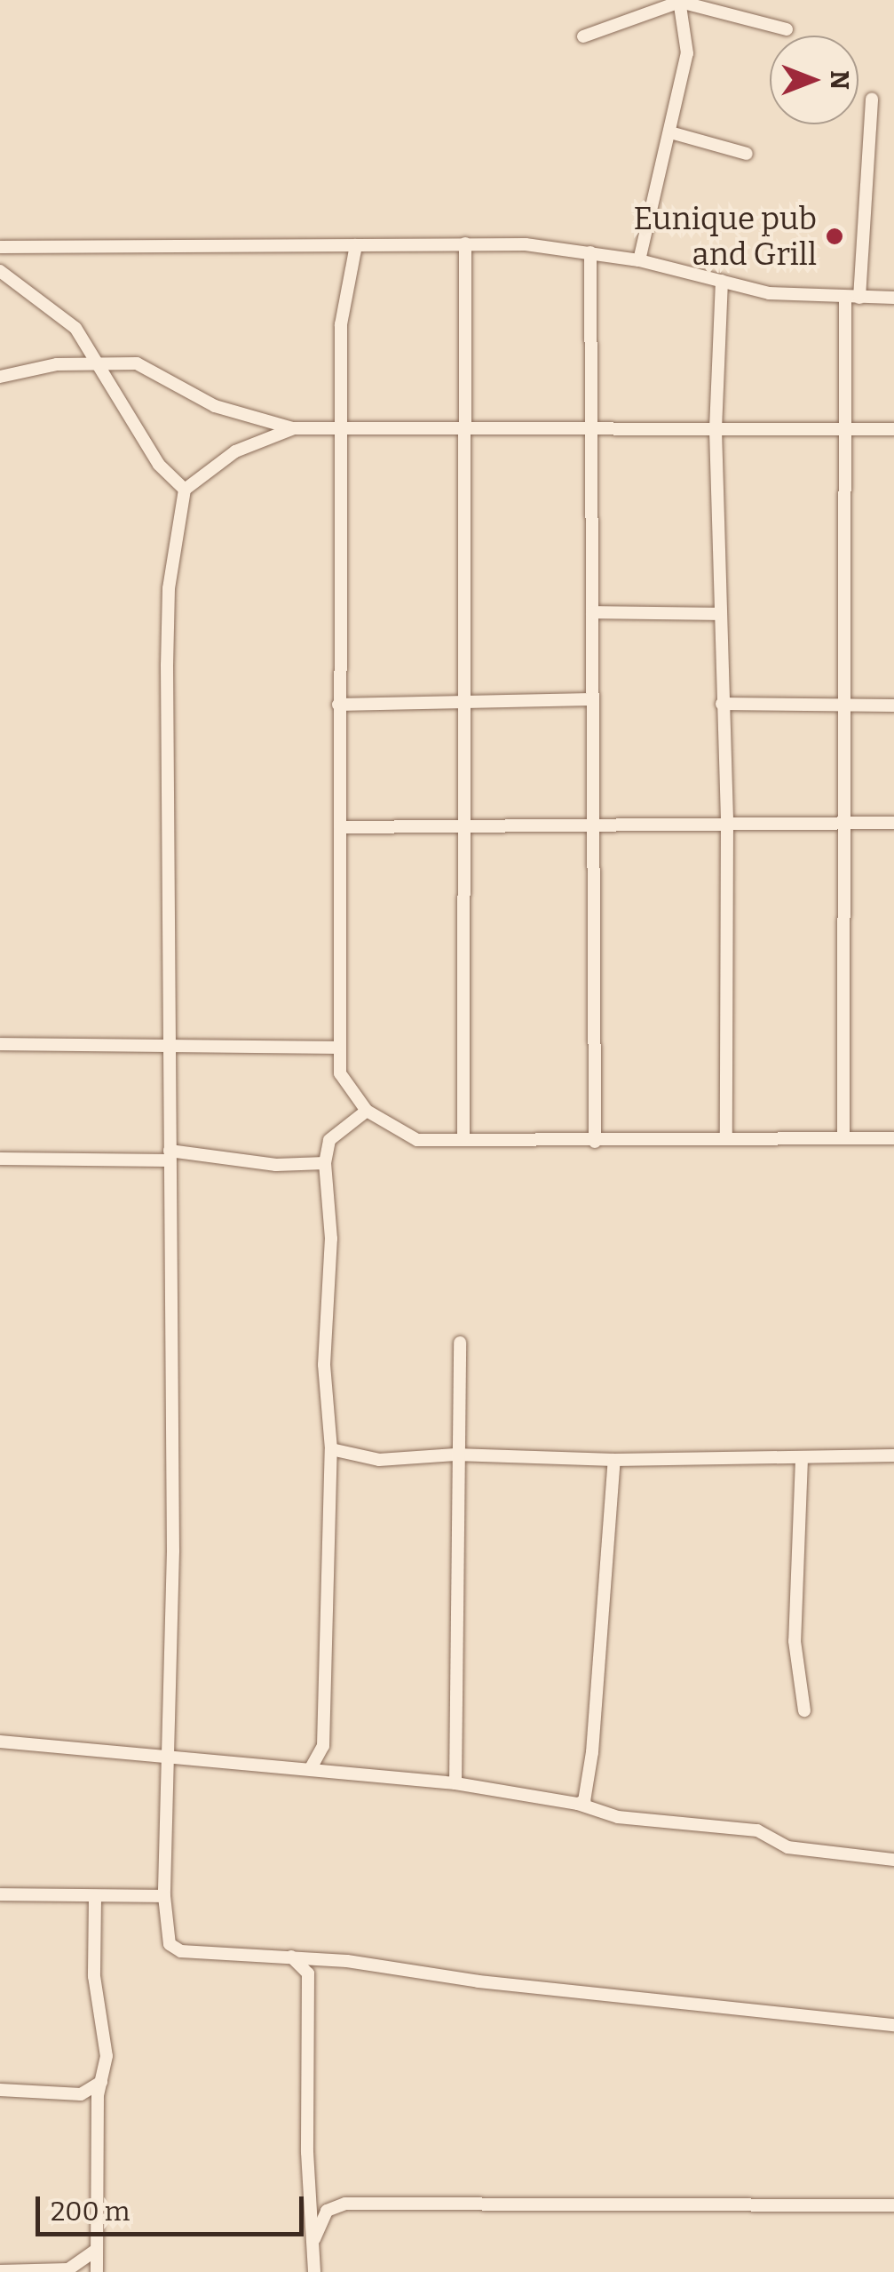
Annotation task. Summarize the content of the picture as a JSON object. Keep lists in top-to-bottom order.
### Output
{
  "places": ["Eunique pub and Grill"],
  "scale_bar": "200 m",
  "north": "right"
}
